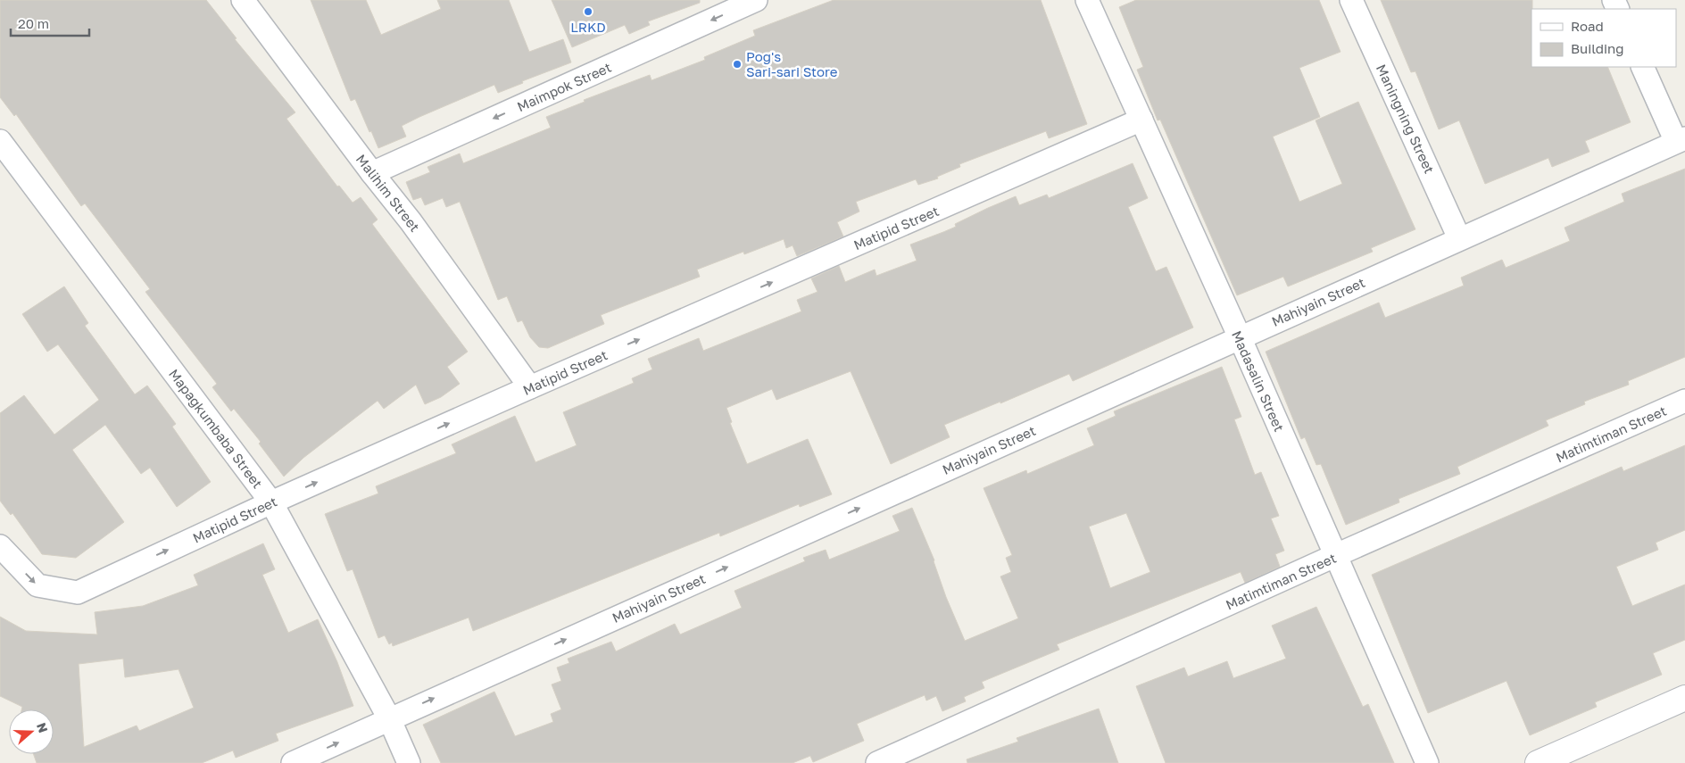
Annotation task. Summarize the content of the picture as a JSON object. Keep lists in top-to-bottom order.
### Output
{
  "streets": {
    "street": [
      "Maimpok Street",
      "Maningning Street",
      "Malihim Street",
      "Matipid Street",
      "Mahiyain Street",
      "Madasalin Street",
      "Mapagkumbaba Street",
      "Matimtiman Street"
    ]
  },
  "crossings": [
    ["Maimpok Street", "Malihim Street"],
    ["Maningning Street", "Mahiyain Street"],
    ["Malihim Street", "Matipid Street"],
    ["Matipid Street", "Madasalin Street"],
    ["Matipid Street", "Mapagkumbaba Street"],
    ["Mahiyain Street", "Madasalin Street"],
    ["Mahiyain Street", "Mapagkumbaba Street"],
    ["Madasalin Street", "Matimtiman Street"]
  ],
  "one_way": ["Maimpok Street", "Matipid Street", "Mahiyain Street"],
  "places": ["LRKD", "Pog's Sari-sari Store"],
  "legend": ["Road", "Building"],
  "scale_bar": "20 m",
  "north": "right"
}
